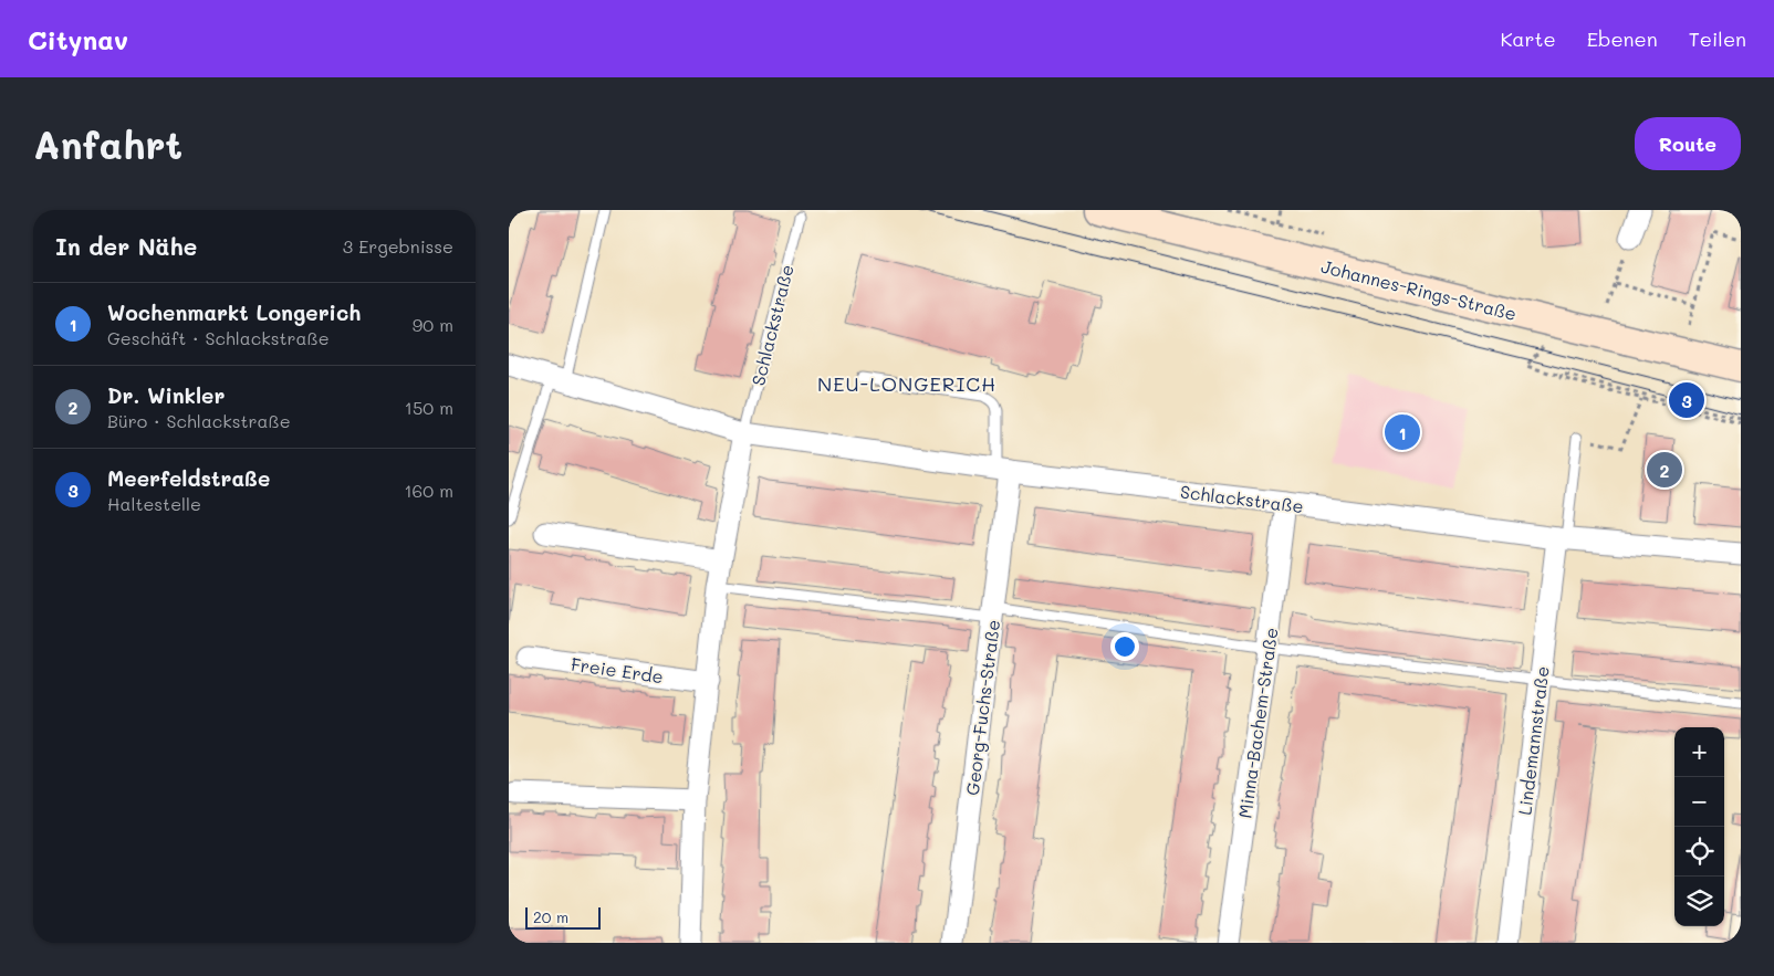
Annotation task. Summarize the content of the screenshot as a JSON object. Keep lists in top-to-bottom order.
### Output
{
  "streets": {
    "street": [
      "Johannes-Rings-Straße",
      "Schlackstraße",
      "Freie Erde",
      "Georg-Fuchs-Straße",
      "Minna-Bachem-Straße",
      "Lindemannstraße"
    ]
  },
  "crossings": [
    ["Schlackstraße", "Georg-Fuchs-Straße"],
    ["Schlackstraße", "Minna-Bachem-Straße"],
    ["Schlackstraße", "Lindemannstraße"]
  ],
  "districts": ["NEU-LONGERICH"],
  "scale_bar": "20 m",
  "page": {
    "header": "Citynav",
    "nav": ["Karte", "Ebenen", "Teilen"],
    "buttons": "Route",
    "title": "Anfahrt",
    "heading": ["In der Nähe", "3 Ergebnisse"],
    "list": [
      {
        "mark": "1",
        "name": "Wochenmarkt Longerich",
        "note": "Geschäft · Schlackstraße",
        "value": "90 m"
      },
      {
        "mark": "2",
        "name": "Dr. Winkler",
        "note": "Büro · Schlackstraße",
        "value": "150 m"
      },
      {
        "mark": "3",
        "name": "Meerfeldstraße",
        "note": "Haltestelle",
        "value": "160 m"
      }
    ],
    "pins": ["3", "1", "2"],
    "map_buttons": ["+", "−"],
    "scale": "20 m"
  }
}
